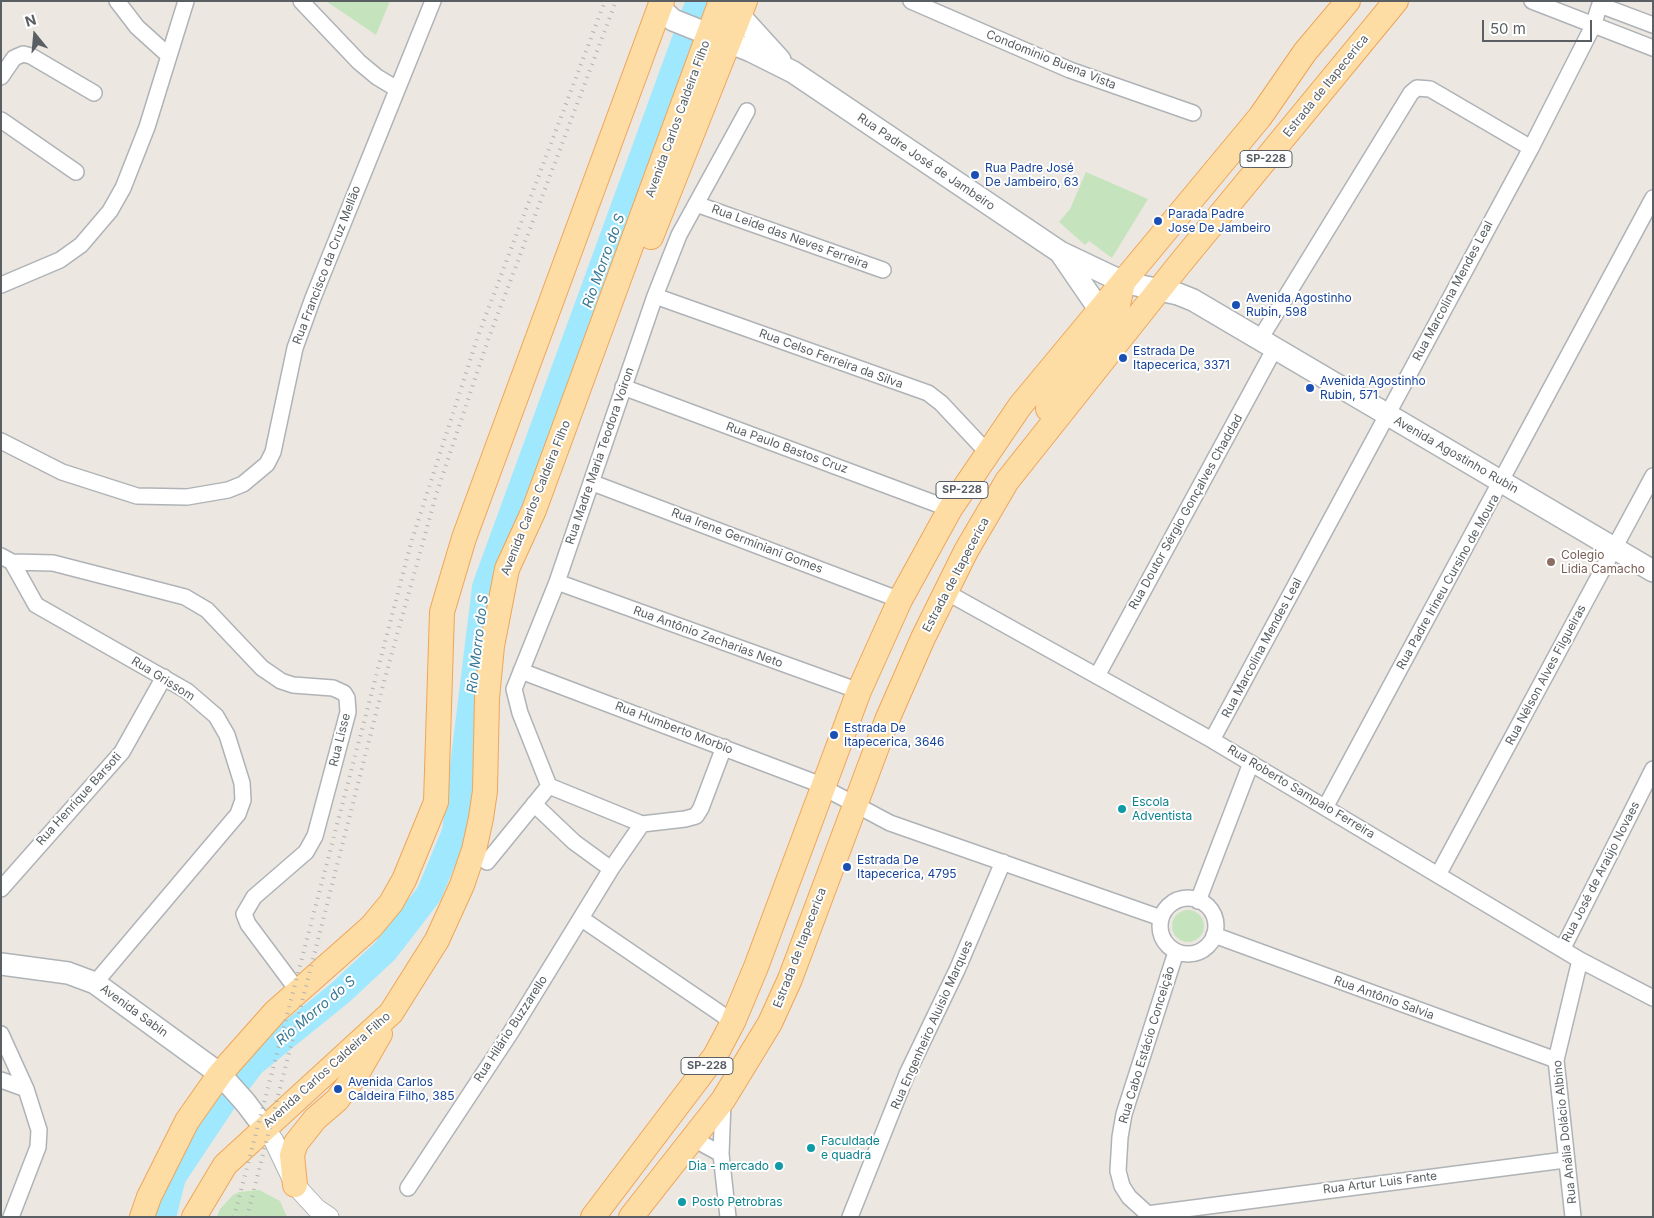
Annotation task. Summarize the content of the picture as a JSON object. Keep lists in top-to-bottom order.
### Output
{
  "streets": {
    "main road": [
      "Estrada de Itapecerica",
      "Avenida Carlos Caldeira Filho",
      "SP-228",
      "Rua Padre José de Jambeiro",
      "Avenida Agostinho Rubin",
      "Avenida Sabin"
    ],
    "street": [
      "Condominio Buena Vista",
      "Rua Leide das Neves Ferreira",
      "Rua Francisco da Cruz Mellão",
      "Rua Marcolina Mendes Leal",
      "Rua Celso Ferreira da Silva",
      "Rua Paulo Bastos Cruz",
      "Rua Madre Maria Teodora Voiron",
      "Rua Doutor Sérgio Gonçalves Chaddad",
      "Rua Irene Germiniani Gomes",
      "Rua Padre Irineu Cursino de Moura",
      "Rua Antônio Zacharias Neto",
      "Rua Nélson Alves Filgueiras",
      "Rua Grissom",
      "Rua Humberto Morbio",
      "Rua Lisse",
      "Rua Roberto Sampaio Ferreira",
      "Rua Henrique Barsoti",
      "Rua José de Araújo Novaes",
      "Rua Antônio Salvia",
      "Rua Engenheiro Aluisio Marques",
      "Rua Hilário Buzzarello",
      "Rua Cabo Estácio Conceição",
      "Rua Anália Dolácio Albino",
      "Rua Artur Luis Fante"
    ]
  },
  "crossings": [
    ["Estrada de Itapecerica", "Avenida Agostinho Rubin"],
    ["Estrada de Itapecerica", "Rua Roberto Sampaio Ferreira"],
    ["Avenida Carlos Caldeira Filho", "Rua Padre José de Jambeiro"],
    ["Avenida Carlos Caldeira Filho", "Avenida Sabin"],
    ["SP-228", "Rua Padre José de Jambeiro"],
    ["SP-228", "Rua Celso Ferreira da Silva"],
    ["SP-228", "Rua Paulo Bastos Cruz"],
    ["SP-228", "Avenida Agostinho Rubin"],
    ["SP-228", "Rua Irene Germiniani Gomes"],
    ["SP-228", "Rua Antônio Zacharias Neto"],
    ["SP-228", "Rua Humberto Morbio"],
    ["Rua Padre José de Jambeiro", "Avenida Agostinho Rubin"],
    ["Rua Leide das Neves Ferreira", "Rua Madre Maria Teodora Voiron"],
    ["Rua Marcolina Mendes Leal", "Avenida Agostinho Rubin"],
    ["Rua Marcolina Mendes Leal", "Rua Doutor Sérgio Gonçalves Chaddad"],
    ["Rua Marcolina Mendes Leal", "Rua Roberto Sampaio Ferreira"],
    ["Rua Celso Ferreira da Silva", "Rua Madre Maria Teodora Voiron"],
    ["Rua Paulo Bastos Cruz", "Rua Madre Maria Teodora Voiron"],
    ["Avenida Agostinho Rubin", "Rua Doutor Sérgio Gonçalves Chaddad"],
    ["Avenida Agostinho Rubin", "Rua Padre Irineu Cursino de Moura"],
    ["Avenida Agostinho Rubin", "Rua Nélson Alves Filgueiras"],
    ["Rua Madre Maria Teodora Voiron", "Rua Irene Germiniani Gomes"],
    ["Rua Madre Maria Teodora Voiron", "Rua Antônio Zacharias Neto"],
    ["Rua Madre Maria Teodora Voiron", "Rua Humberto Morbio"],
    ["Rua Doutor Sérgio Gonçalves Chaddad", "Rua Roberto Sampaio Ferreira"],
    ["Rua Padre Irineu Cursino de Moura", "Rua Roberto Sampaio Ferreira"],
    ["Rua Nélson Alves Filgueiras", "Rua Roberto Sampaio Ferreira"],
    ["Rua Grissom", "Rua Lisse"],
    ["Rua Grissom", "Rua Henrique Barsoti"],
    ["Rua Grissom", "Avenida Sabin"],
    ["Rua Roberto Sampaio Ferreira", "Rua José de Araújo Novaes"],
    ["Rua Roberto Sampaio Ferreira", "Rua Anália Dolácio Albino"],
    ["Rua Antônio Salvia", "Rua Cabo Estácio Conceição"],
    ["Rua Antônio Salvia", "Rua Anália Dolácio Albino"],
    ["Rua Cabo Estácio Conceição", "Rua Artur Luis Fante"],
    ["Rua Anália Dolácio Albino", "Rua Artur Luis Fante"]
  ],
  "water": ["Rio Morro do S"],
  "places": [
    "Rua Padre José De Jambeiro, 63",
    "Parada Padre Jose De Jambeiro",
    "Avenida Agostinho Rubin, 598",
    "Estrada De Itapecerica, 3371",
    "Avenida Agostinho Rubin, 571",
    "Colegio Lidia Camacho",
    "Estrada De Itapecerica, 3646",
    "Escola Adventista",
    "Estrada De Itapecerica, 4795",
    "Avenida Carlos Caldeira Filho, 385",
    "Faculdade e quadra",
    "Dia - mercado",
    "Posto Petrobras"
  ],
  "scale_bar": "50 m",
  "north": "top"
}
